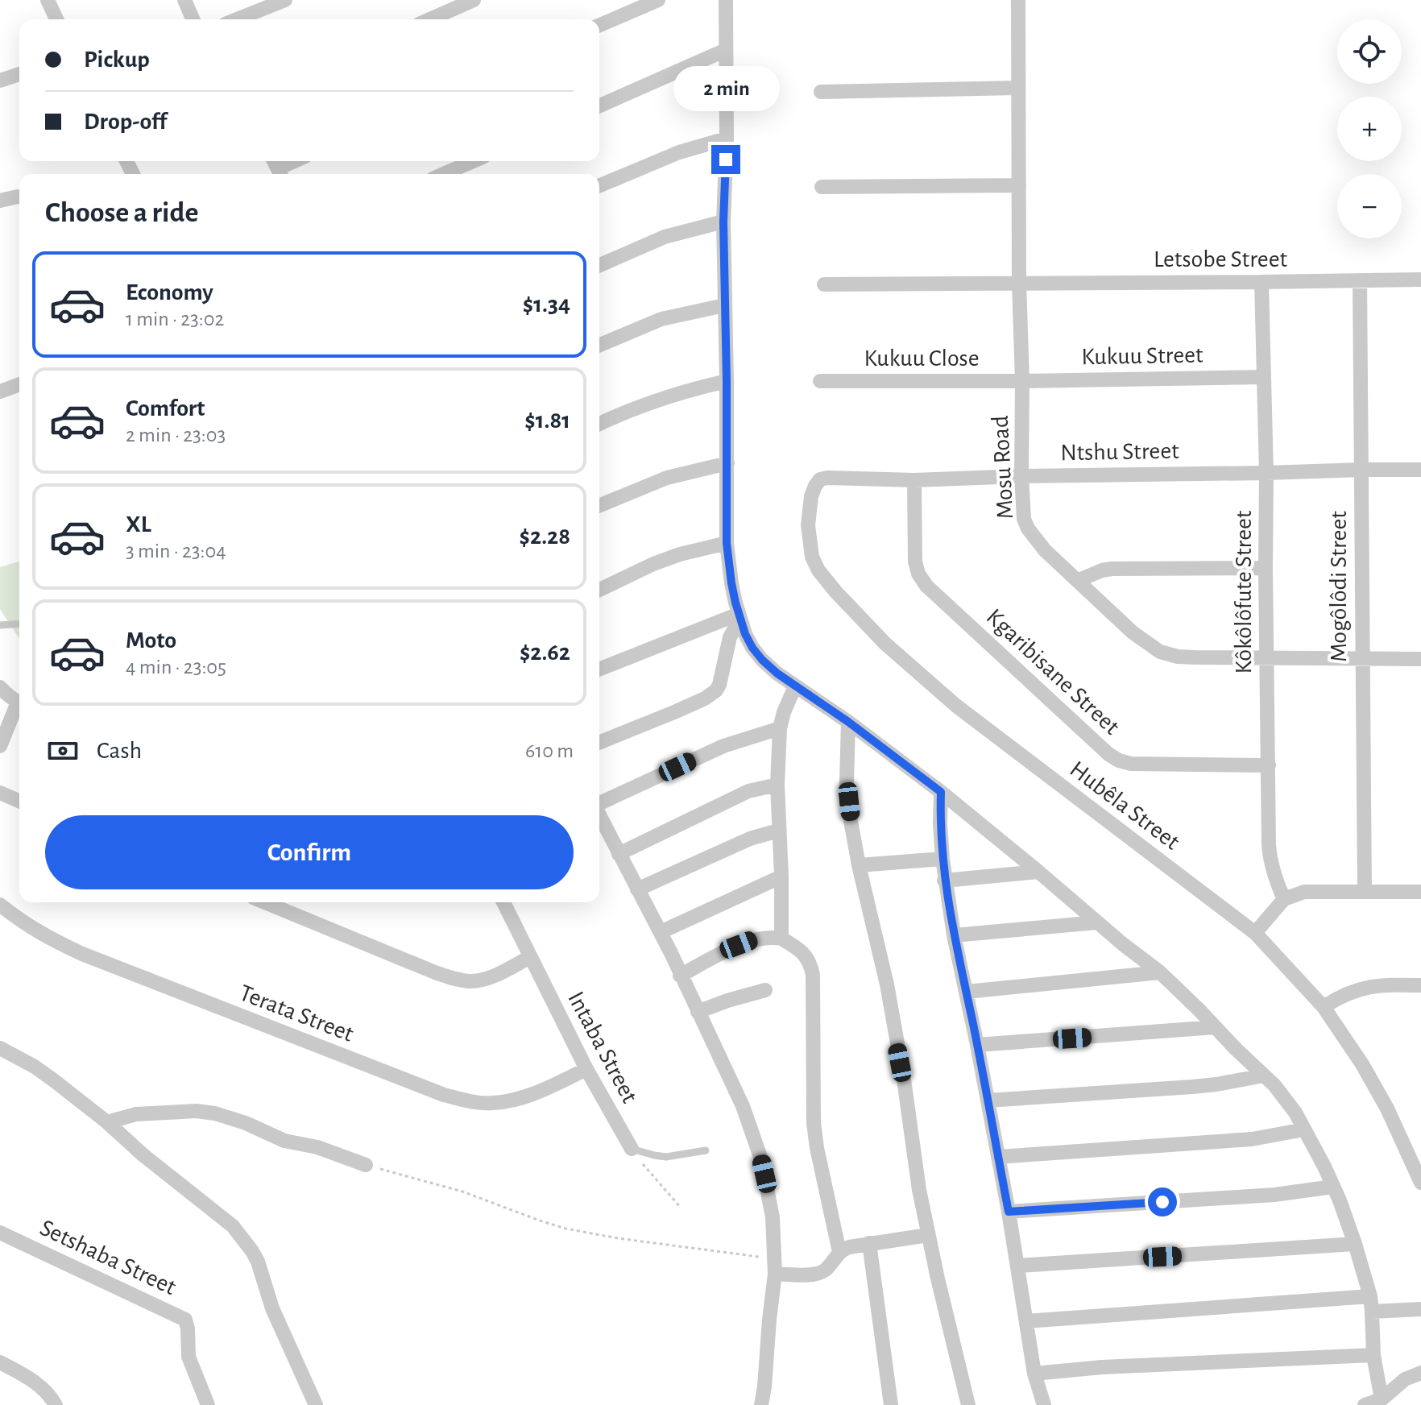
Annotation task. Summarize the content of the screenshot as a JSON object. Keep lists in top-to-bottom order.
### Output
{
  "streets": {
    "street": [
      "Letsobe Street",
      "Kukuu Street",
      "Kukuu Close",
      "Ntshu Street",
      "Mosu Road",
      "Mogôlôdi Street",
      "Kôkôlôfute Street",
      "Kgaribisane Street",
      "Hubêla Street",
      "Terata Street",
      "Intaba Street",
      "Setshaba Street"
    ]
  },
  "crossings": [
    ["Letsobe Street", "Mosu Road"],
    ["Letsobe Street", "Mogôlôdi Street"],
    ["Letsobe Street", "Kôkôlôfute Street"],
    ["Kukuu Street", "Kukuu Close"],
    ["Kukuu Street", "Mosu Road"],
    ["Kukuu Street", "Kôkôlôfute Street"],
    ["Kukuu Close", "Mosu Road"],
    ["Ntshu Street", "Mosu Road"],
    ["Ntshu Street", "Mogôlôdi Street"],
    ["Ntshu Street", "Kôkôlôfute Street"],
    ["Ntshu Street", "Kgaribisane Street"],
    ["Ntshu Street", "Hubêla Street"],
    ["Mosu Road", "Mogôlôdi Street"],
    ["Mosu Road", "Kôkôlôfute Street"],
    ["Kôkôlôfute Street", "Kgaribisane Street"],
    ["Terata Street", "Intaba Street"]
  ],
  "page": {
    "map_buttons": ["+", "−"],
    "banner": ["Pickup", "Drop-off"],
    "bubble": "2 min",
    "heading": "Choose a ride",
    "list": [
      {
        "name": "Economy",
        "note": "1 min · 23:02",
        "value": "$1.34"
      },
      {
        "name": "Comfort",
        "note": "2 min · 23:03",
        "value": "$1.81"
      },
      {
        "name": "XL",
        "note": "3 min · 23:04",
        "value": "$2.28"
      },
      {
        "name": "Moto",
        "note": "4 min · 23:05",
        "value": "$2.62"
      }
    ],
    "pay": ["Cash", "610 m"],
    "buttons": "Confirm"
  }
}
